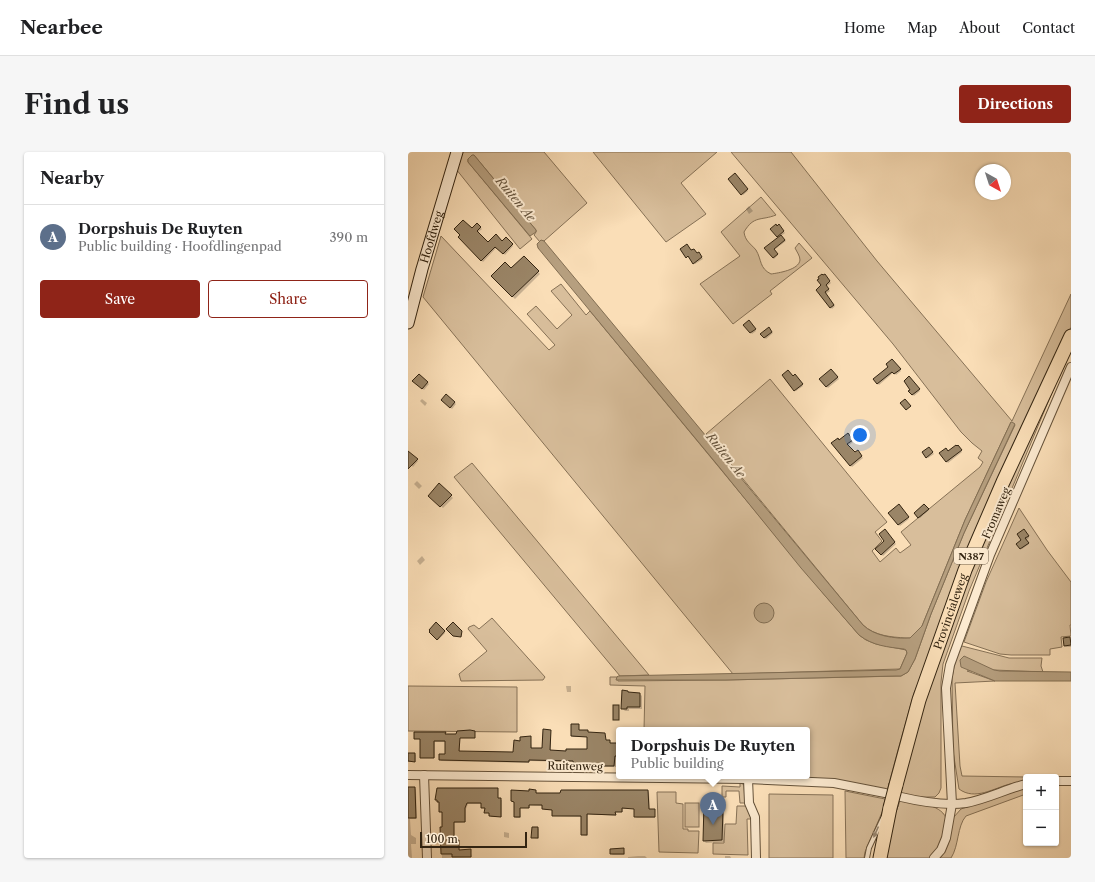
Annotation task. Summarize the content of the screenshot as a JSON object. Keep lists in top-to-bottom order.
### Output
{
  "streets": {
    "highway": ["N387", "Provincialeweg"],
    "main road": ["Hoofdweg"],
    "street": ["Fromaweg", "Ruitenweg"]
  },
  "crossings": [
    ["N387", "Provincialeweg"]
  ],
  "water": ["Ruiten Ae"],
  "scale_bar": "100 m",
  "north": "bottom right",
  "page": {
    "header": "Nearbee",
    "nav": [
      "Home",
      "Map",
      "About",
      "Contact"
    ],
    "buttons": [
      "Directions",
      ["Save", "Share"]
    ],
    "title": "Find us",
    "heading": "Nearby",
    "list": [
      {
        "mark": "A",
        "name": "Dorpshuis De Ruyten",
        "note": "Public building · Hoofdlingenpad",
        "value": "390 m"
      }
    ],
    "popup": ["Dorpshuis De Ruyten", "Public building"],
    "map_buttons": ["+", "−"],
    "pins": "A",
    "scale": "100 m"
  }
}
